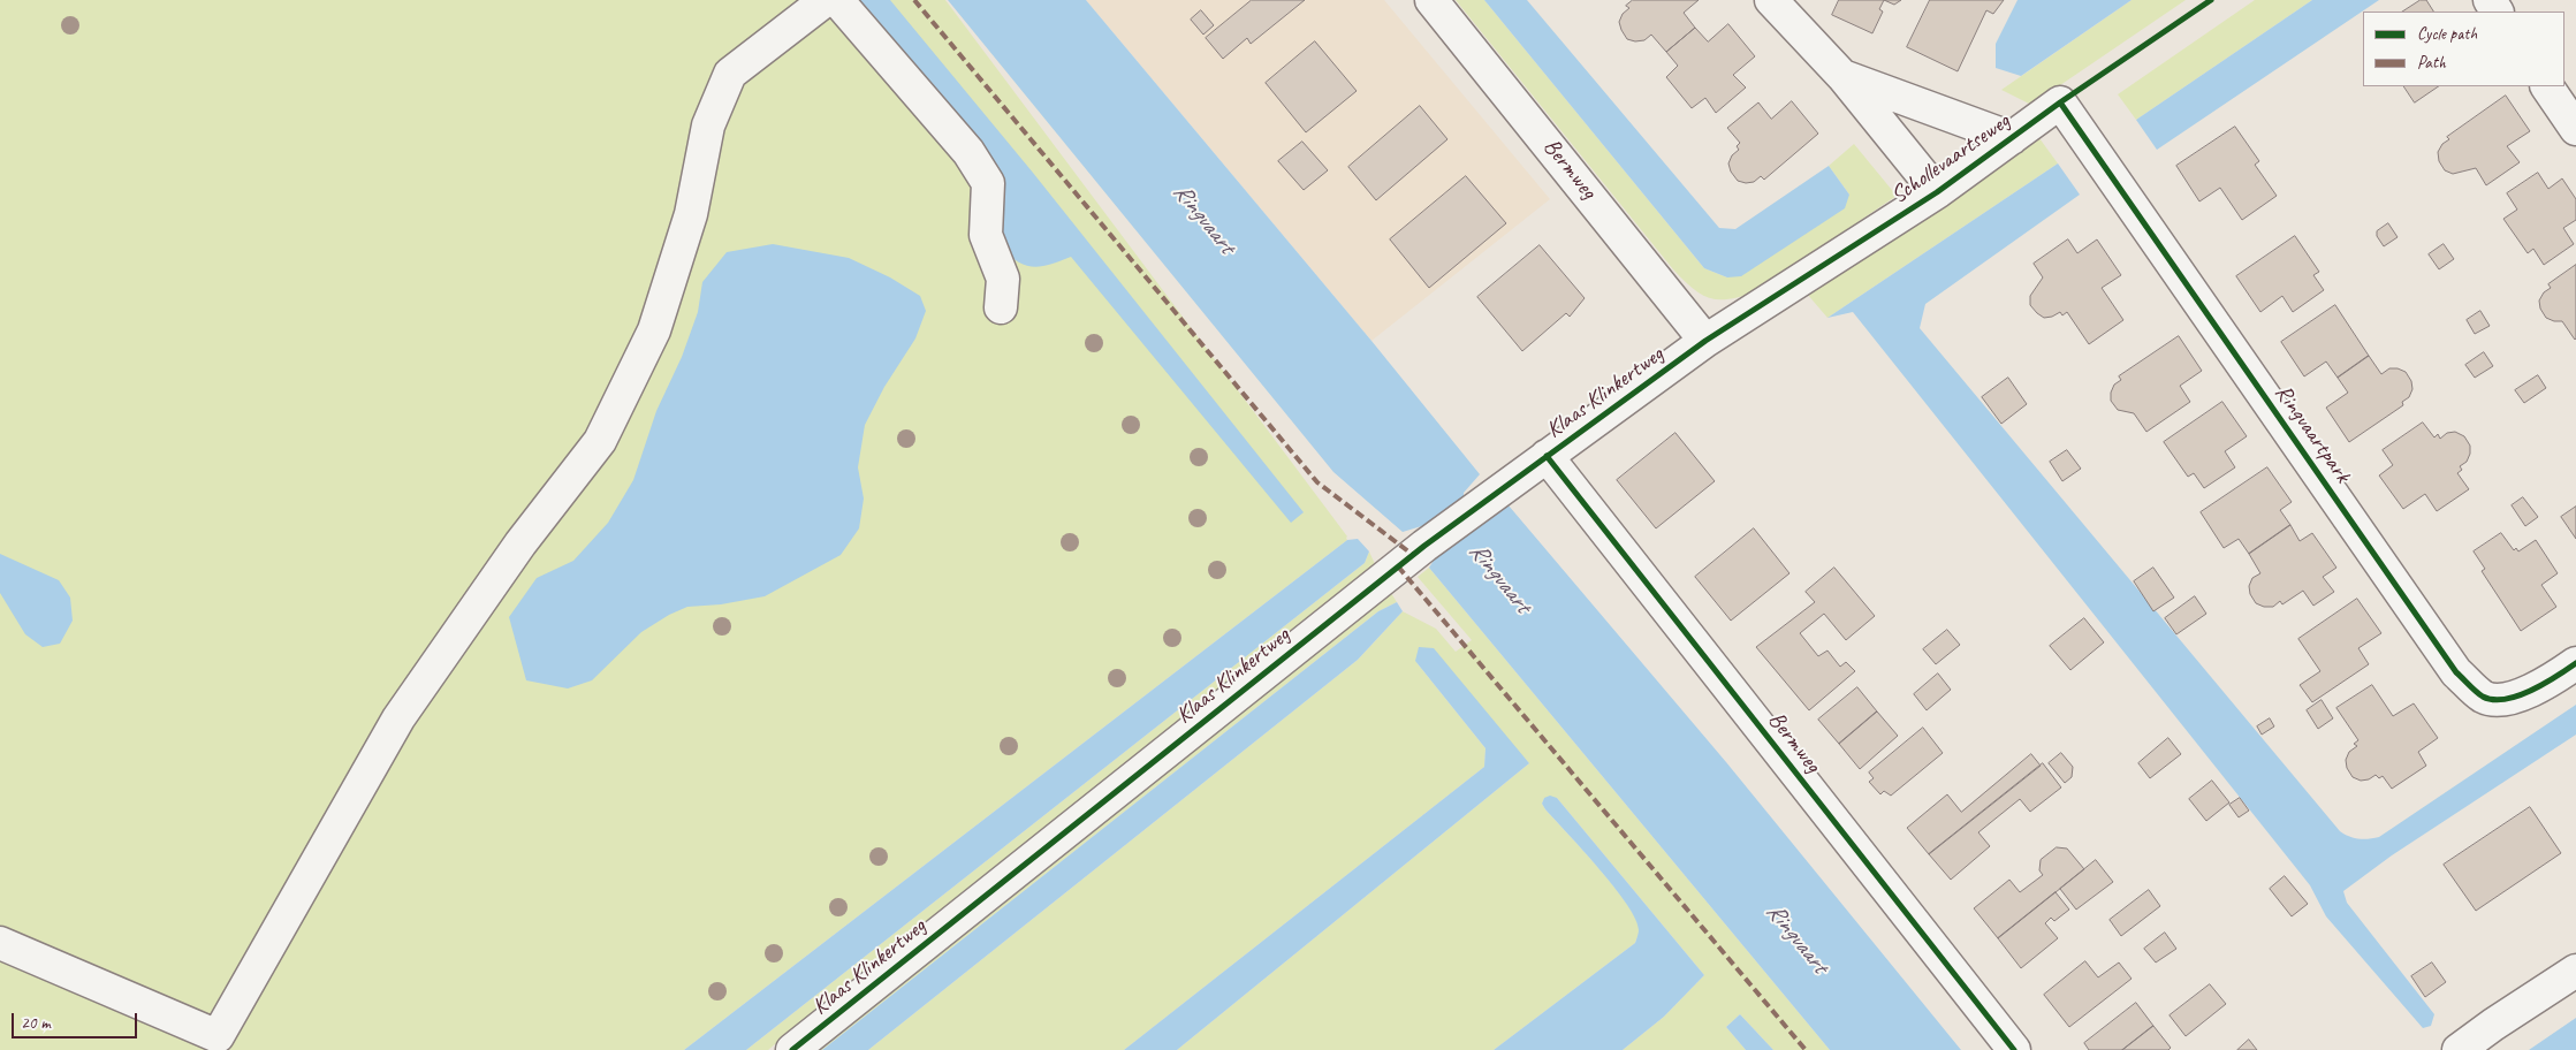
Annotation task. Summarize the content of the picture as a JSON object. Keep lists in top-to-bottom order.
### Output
{
  "streets": {
    "street": [
      "Schollevaartseweg",
      "Bermweg",
      "Klaas Klinkertweg",
      "Ringvaartpark"
    ]
  },
  "crossings": [
    ["Schollevaartseweg", "Bermweg"],
    ["Schollevaartseweg", "Klaas Klinkertweg"],
    ["Schollevaartseweg", "Ringvaartpark"],
    ["Bermweg", "Klaas Klinkertweg"]
  ],
  "water": ["Ringvaart"],
  "legend": ["Cycle path", "Path"],
  "scale_bar": "20 m"
}
